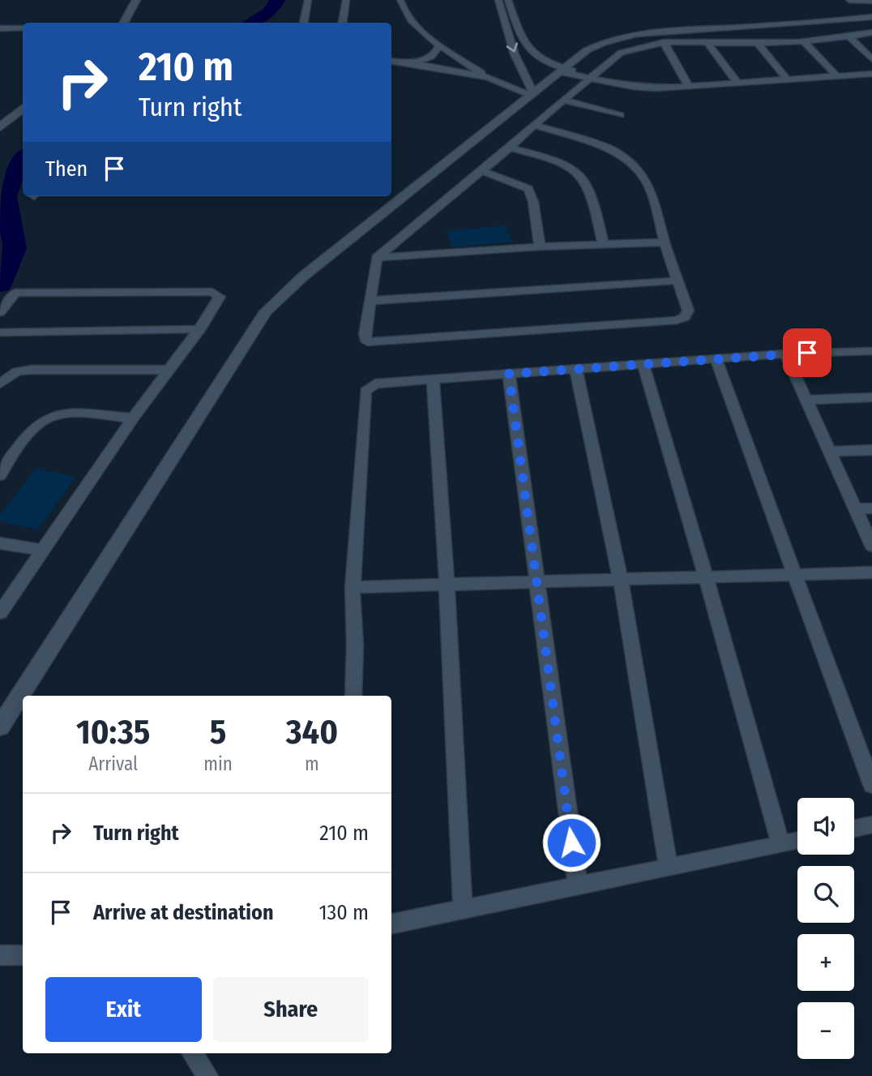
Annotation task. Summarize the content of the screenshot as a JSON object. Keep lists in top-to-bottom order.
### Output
{
  "page": {
    "turn": ["210 m", "Turn right"],
    "then": "Then",
    "eta": [
      "10:35",
      "Arrival",
      "5",
      "min",
      "340",
      "m"
    ],
    "list": [
      {
        "name": "Turn right",
        "value": "210 m"
      },
      {
        "name": "Arrive at destination",
        "value": "130 m"
      }
    ],
    "map_buttons": ["+", "−"],
    "buttons": ["Exit", "Share"]
  }
}
